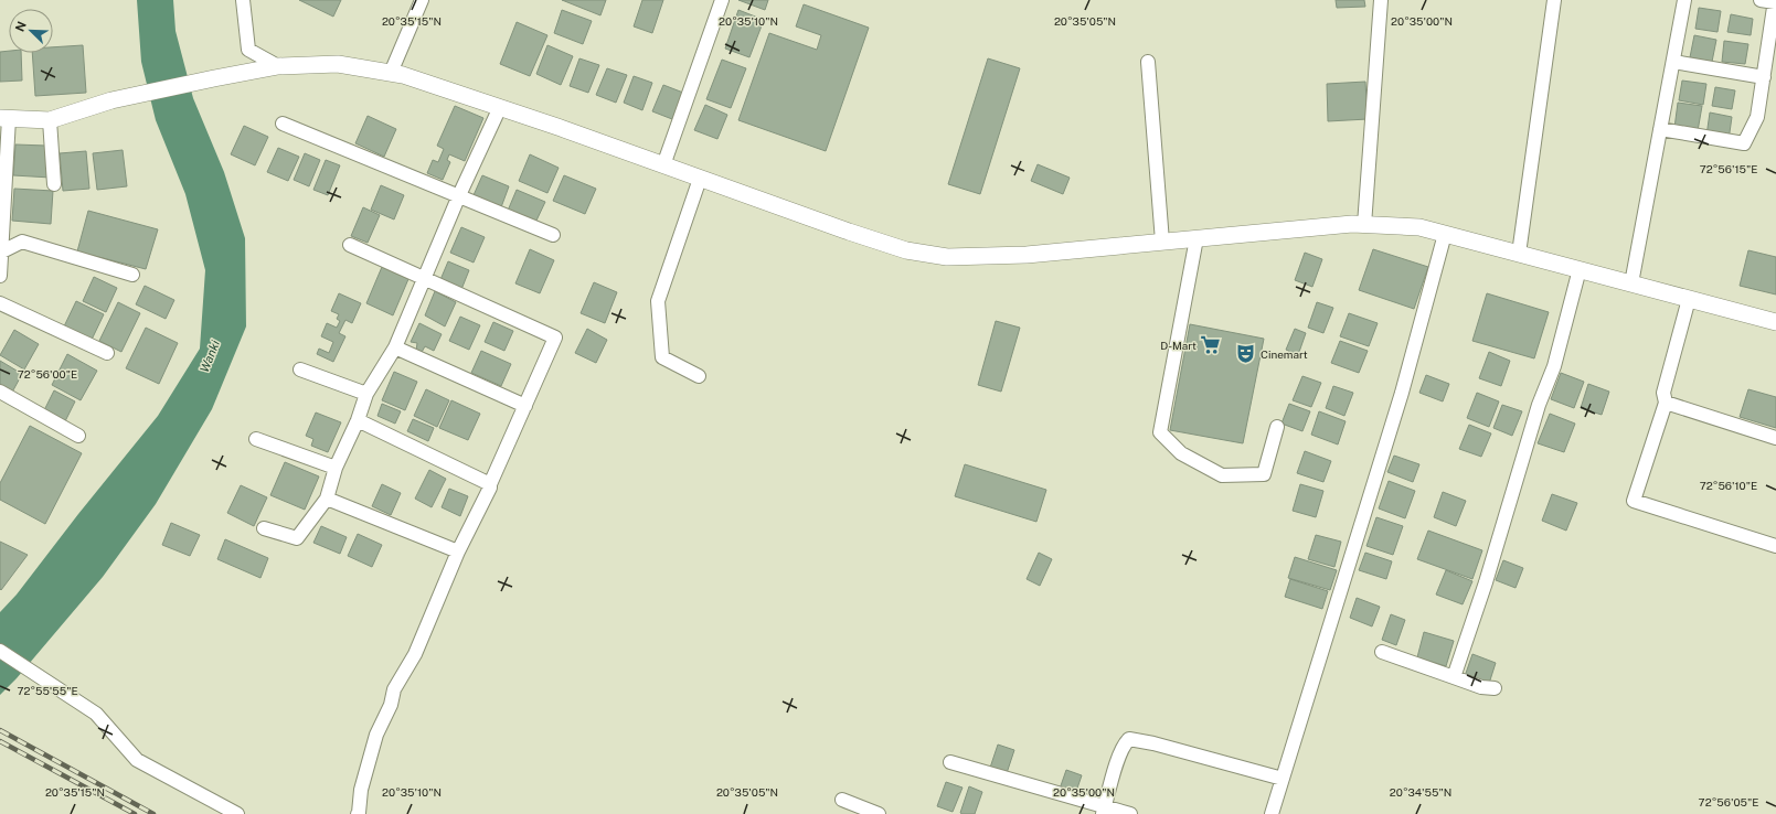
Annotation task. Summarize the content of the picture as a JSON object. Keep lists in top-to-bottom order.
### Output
{
  "water": ["Wanki"],
  "places": {
    "supermarket": ["D-Mart"],
    "theatre": ["Cinemart"]
  },
  "north": "top left",
  "coordinates": [
    "20°35'00\"N",
    "20°35'15\"N",
    "20°35'10\"N",
    "20°35'05\"N",
    "72°56'15\"E",
    "72°56'00\"E",
    "72°56'10\"E",
    "72°55'55\"E",
    "20°34'55\"N",
    "72°56'05\"E"
  ]
}
